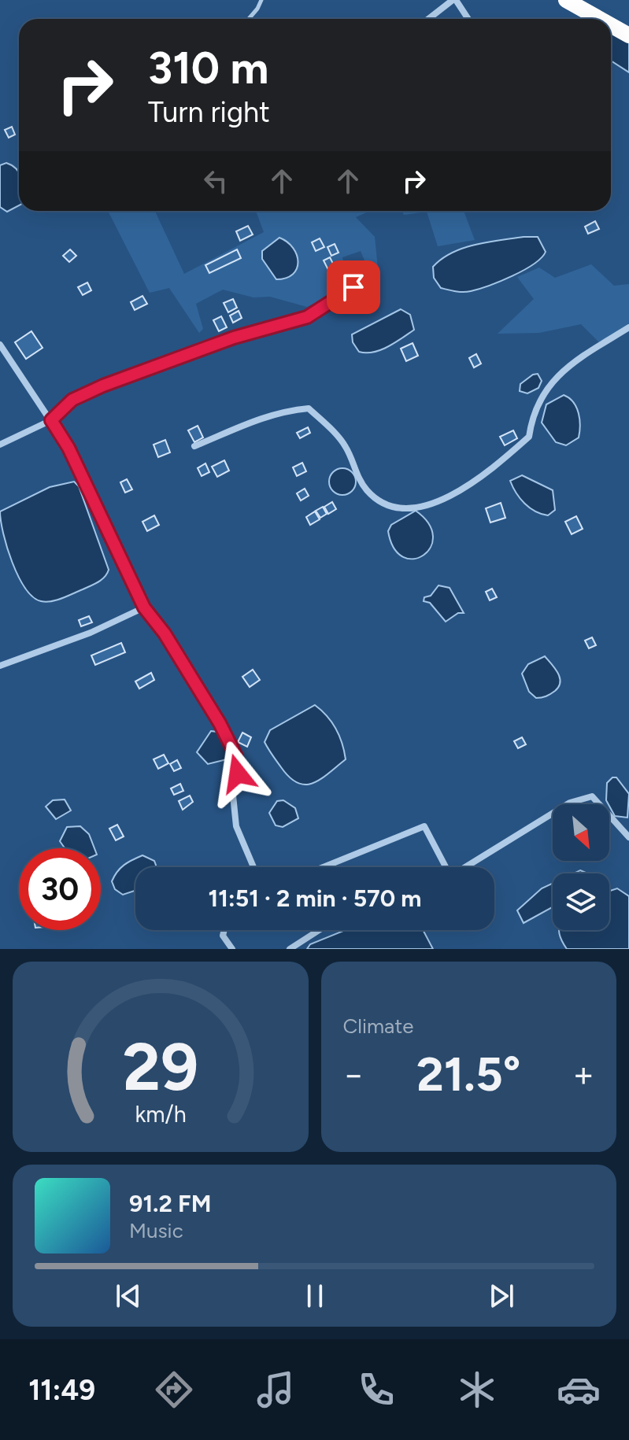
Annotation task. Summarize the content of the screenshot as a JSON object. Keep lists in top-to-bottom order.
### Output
{
  "north": "bottom right",
  "page": {
    "turn": ["310 m", "Turn right"],
    "limit": "30",
    "trip": "11:51 · 2 min · 570 m",
    "tile": "Climate",
    "heat": ["−", "21.5°", "+"],
    "song": ["91.2 FM", "Music"],
    "tabs": "11:49",
    "gauge": ["29", "km/h"]
  }
}
